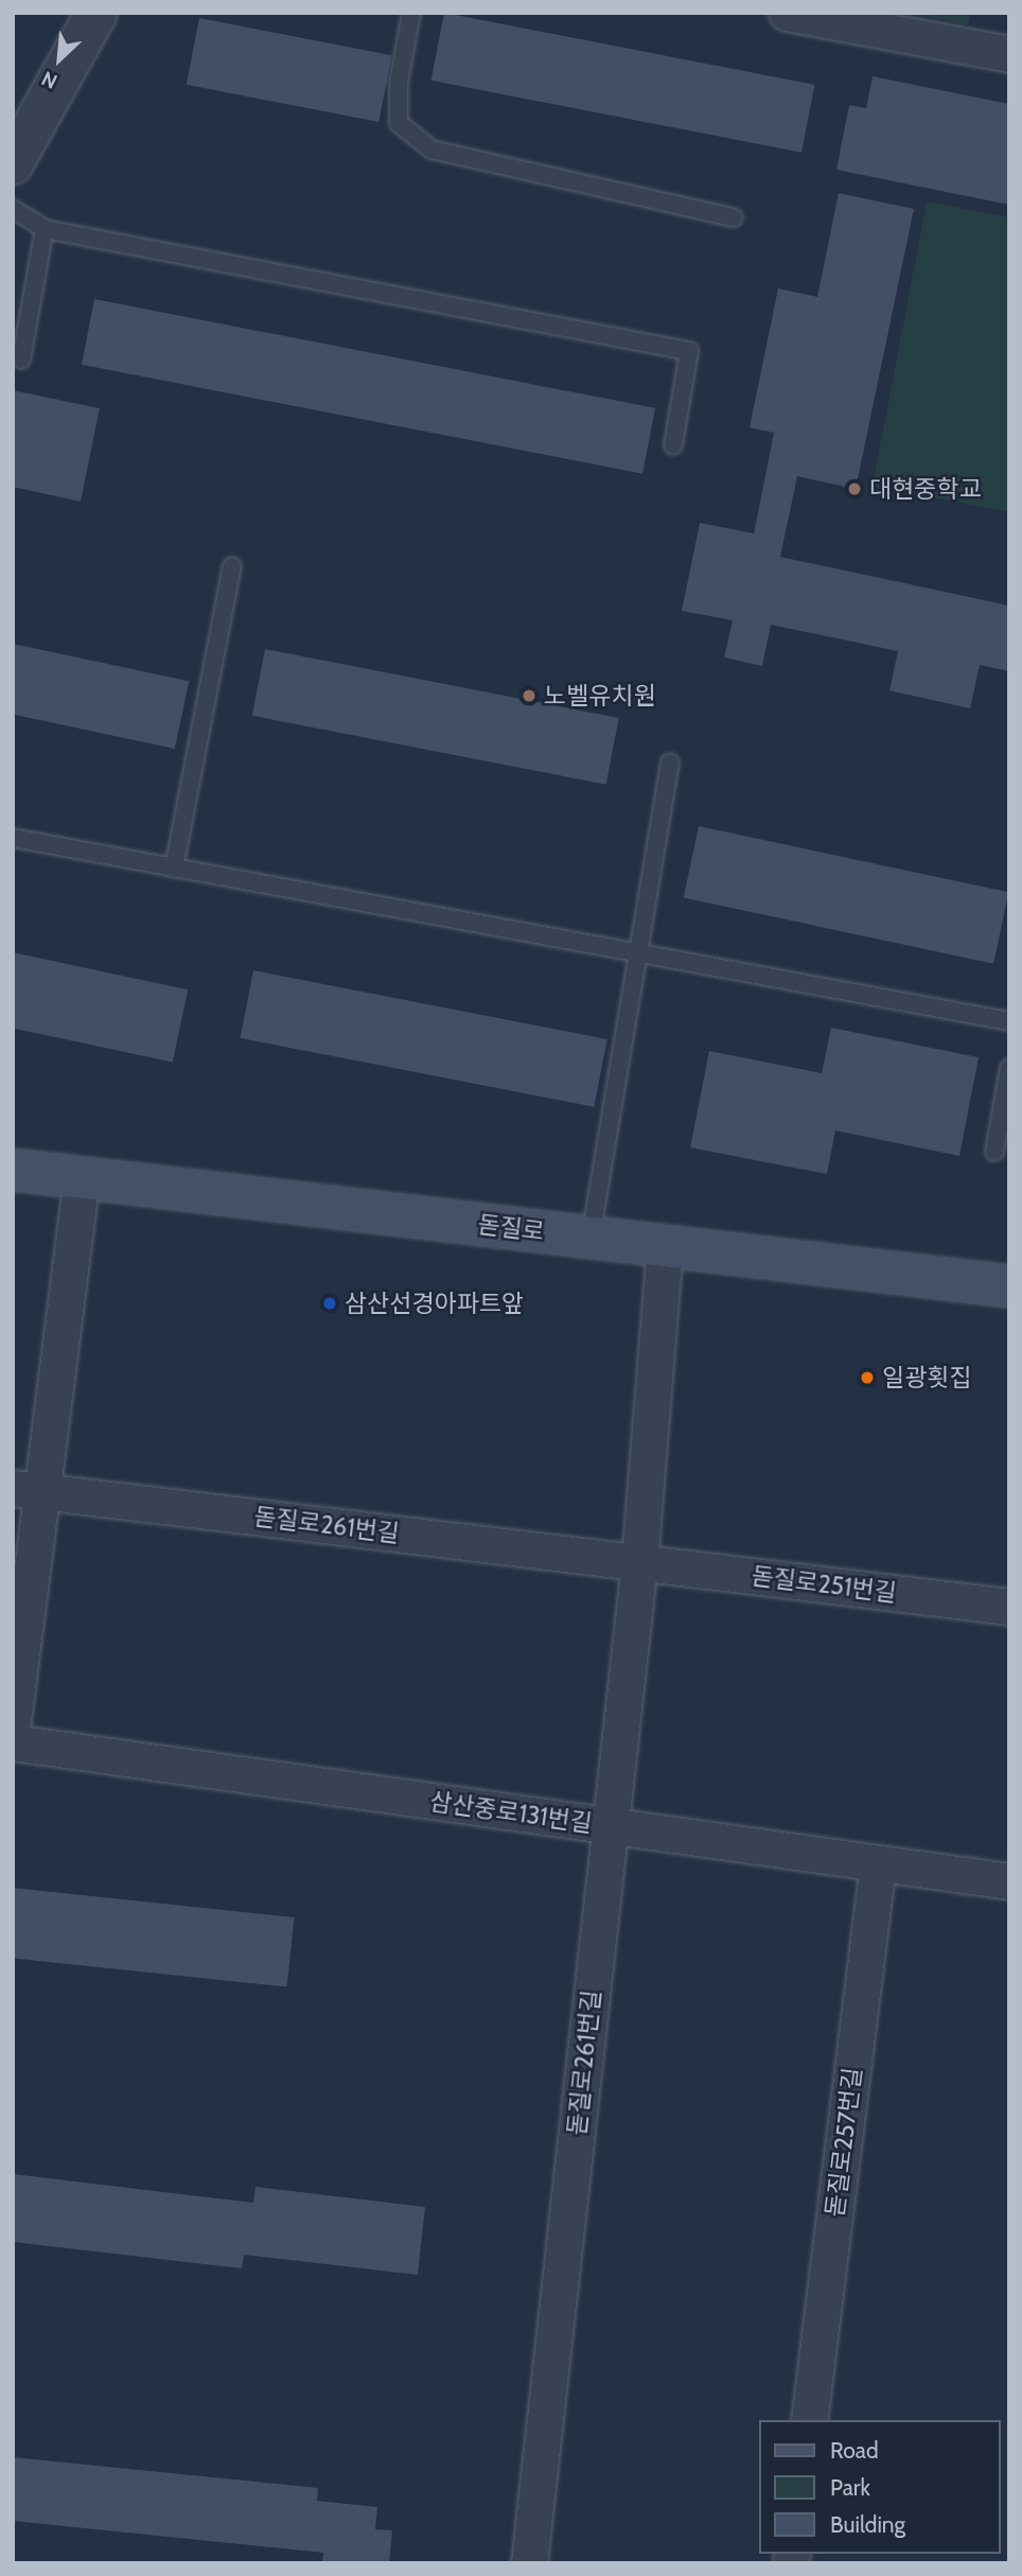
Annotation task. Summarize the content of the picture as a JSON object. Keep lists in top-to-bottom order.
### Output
{
  "streets": {
    "main road": ["돋질로"],
    "street": [
      "돋질로261번길",
      "돋질로251번길",
      "삼산중로131번길",
      "돋질로257번길"
    ]
  },
  "crossings": [
    ["돋질로", "돋질로261번길"],
    ["돋질로261번길", "돋질로251번길"],
    ["돋질로261번길", "삼산중로131번길"],
    ["삼산중로131번길", "돋질로257번길"]
  ],
  "places": [
    "대현중학교",
    "노벨유치원",
    "삼산선경아파트앞",
    "일광횟집"
  ],
  "legend": ["Road", "Park", "Building"],
  "north": "bottom left"
}
